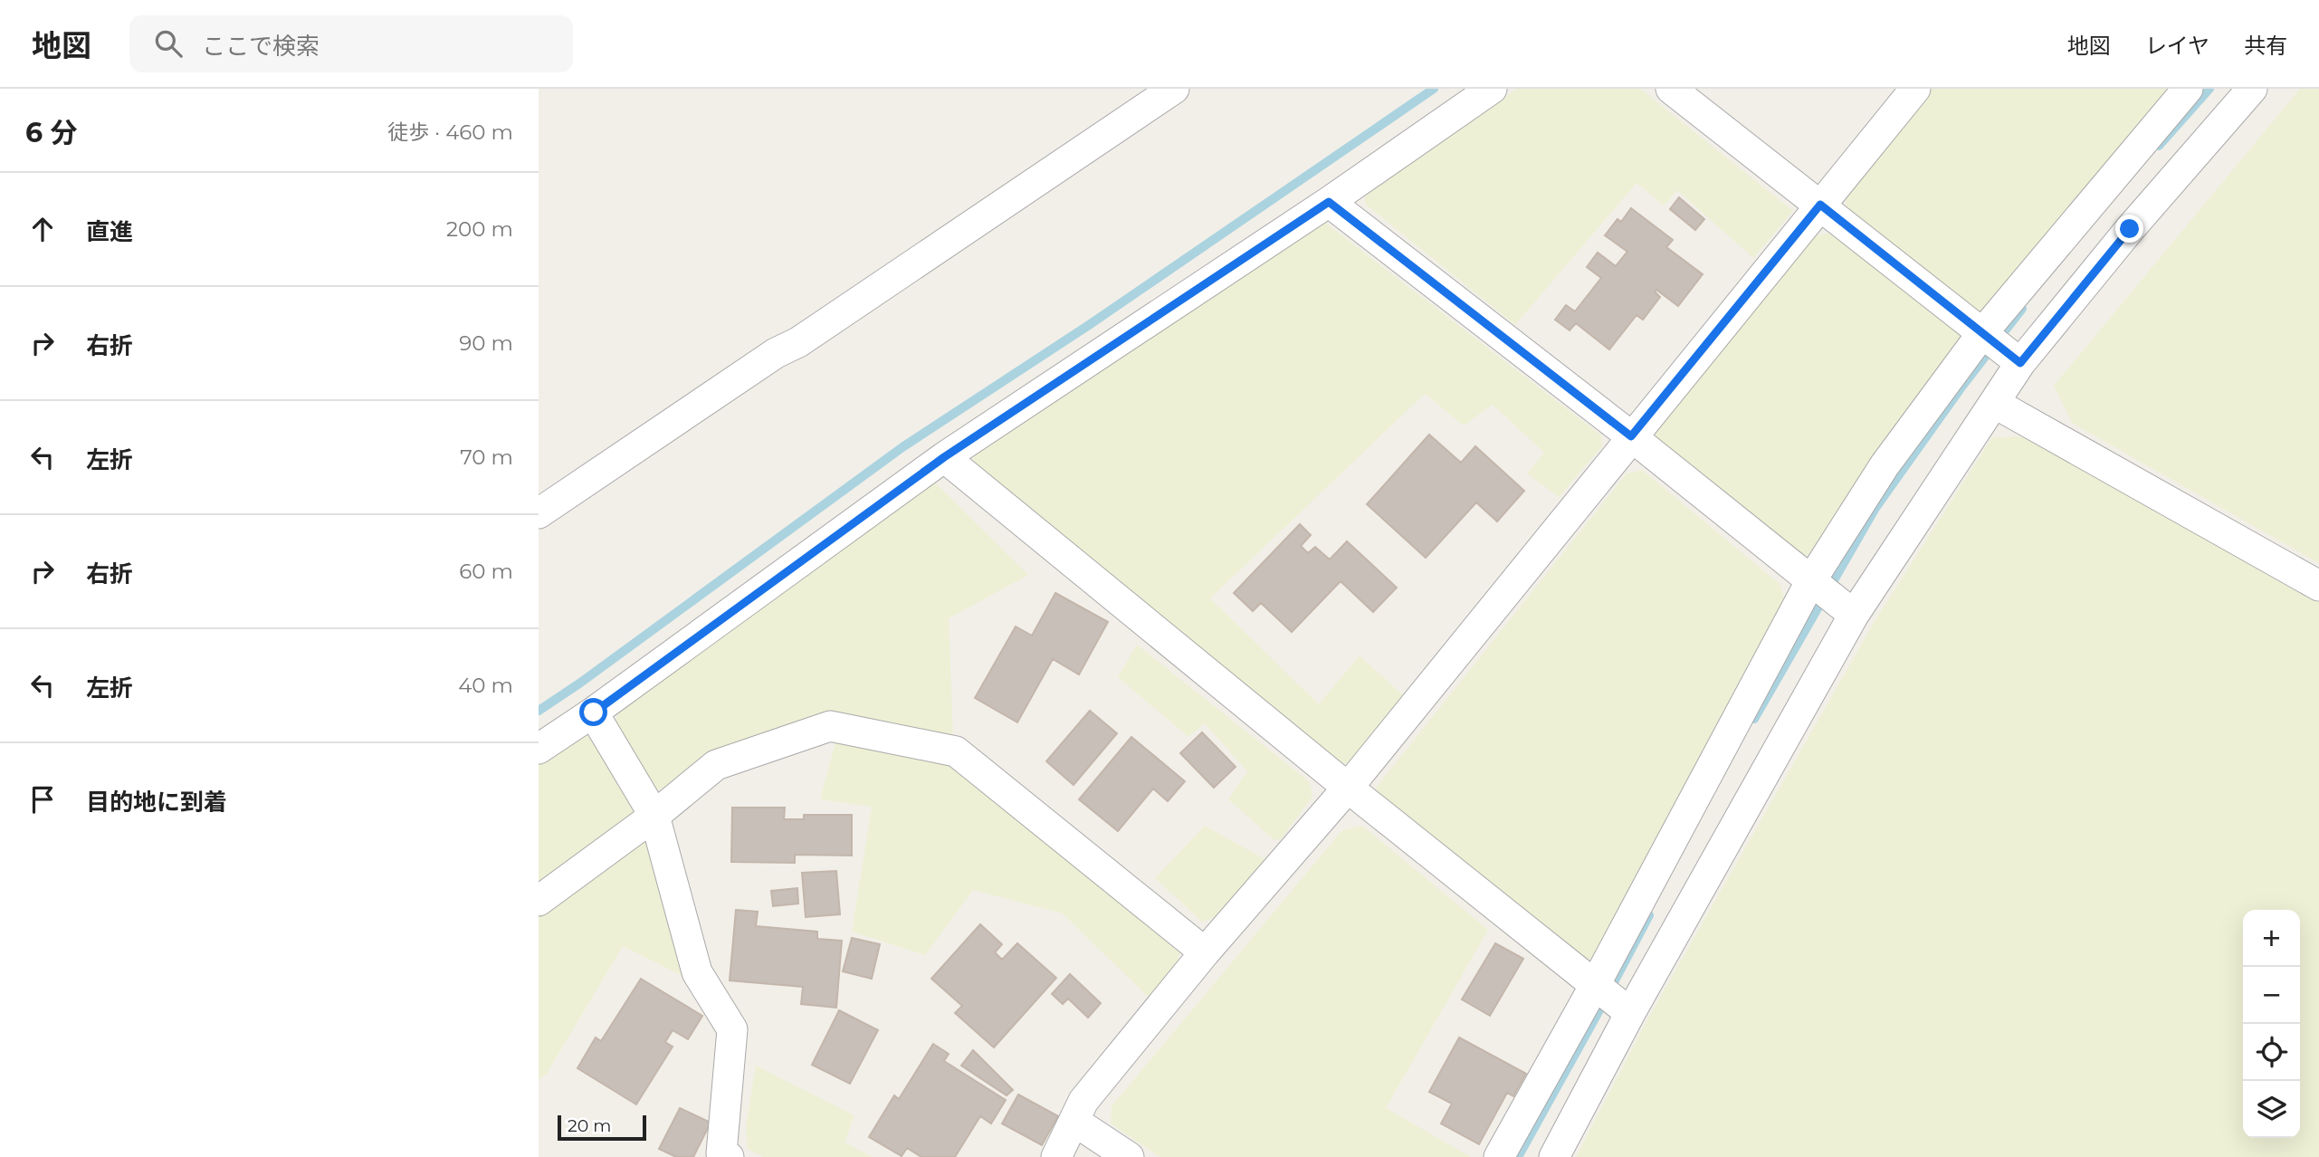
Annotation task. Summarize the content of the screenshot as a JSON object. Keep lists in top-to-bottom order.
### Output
{
  "scale_bar": "20 m",
  "page": {
    "header": "地図",
    "search": "ここで検索",
    "nav": ["地図", "レイヤ", "共有"],
    "heading": ["6 分", "徒歩 · 460 m"],
    "list": [
      ["直進", "200 m"],
      ["右折", "90 m"],
      ["左折", "70 m"],
      ["右折", "60 m"],
      ["左折", "40 m"],
      "目的地に到着"
    ],
    "map_buttons": ["+", "−"],
    "scale": "20 m"
  }
}
